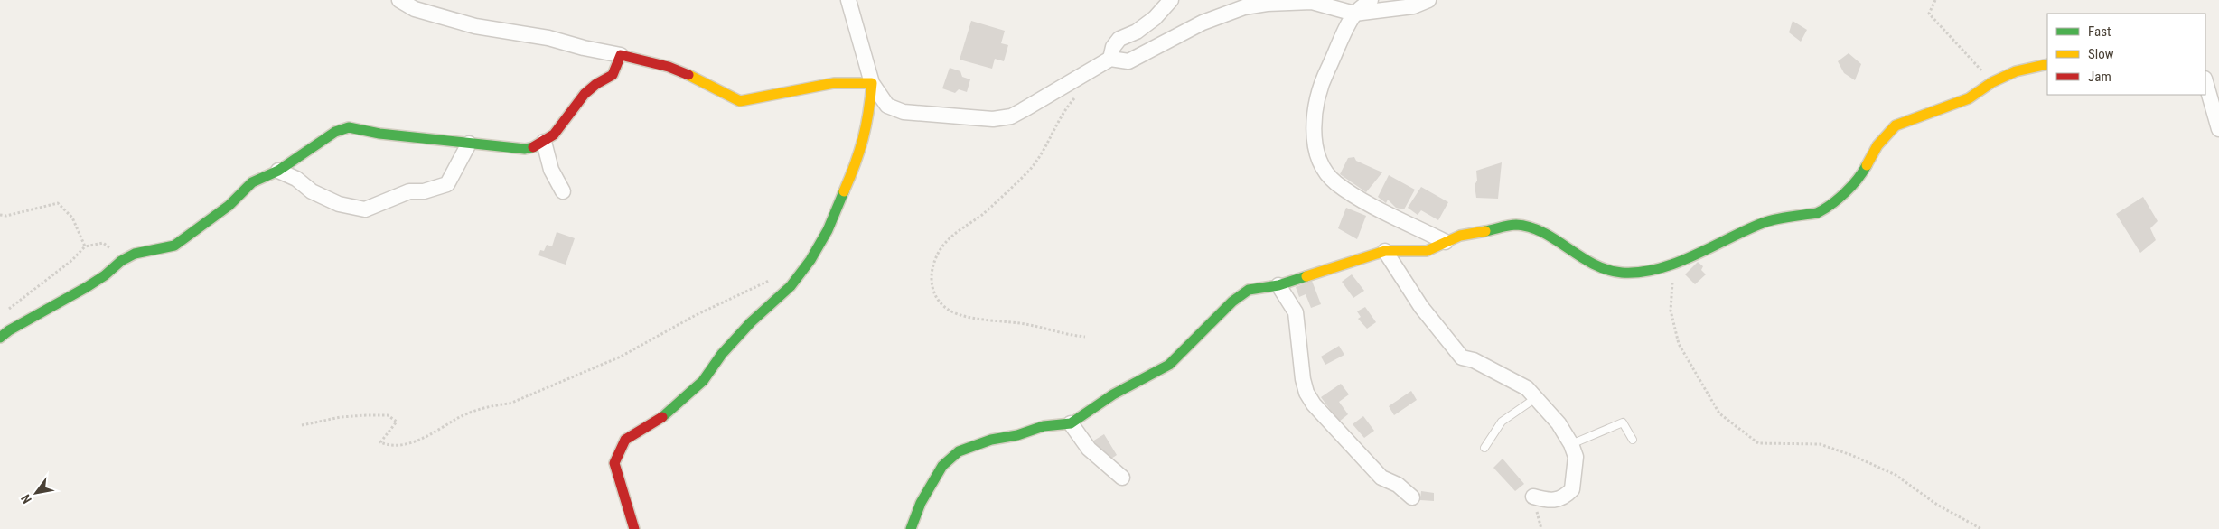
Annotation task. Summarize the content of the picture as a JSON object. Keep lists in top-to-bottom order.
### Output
{
  "legend": ["Fast", "Slow", "Jam"],
  "north": "bottom left"
}
